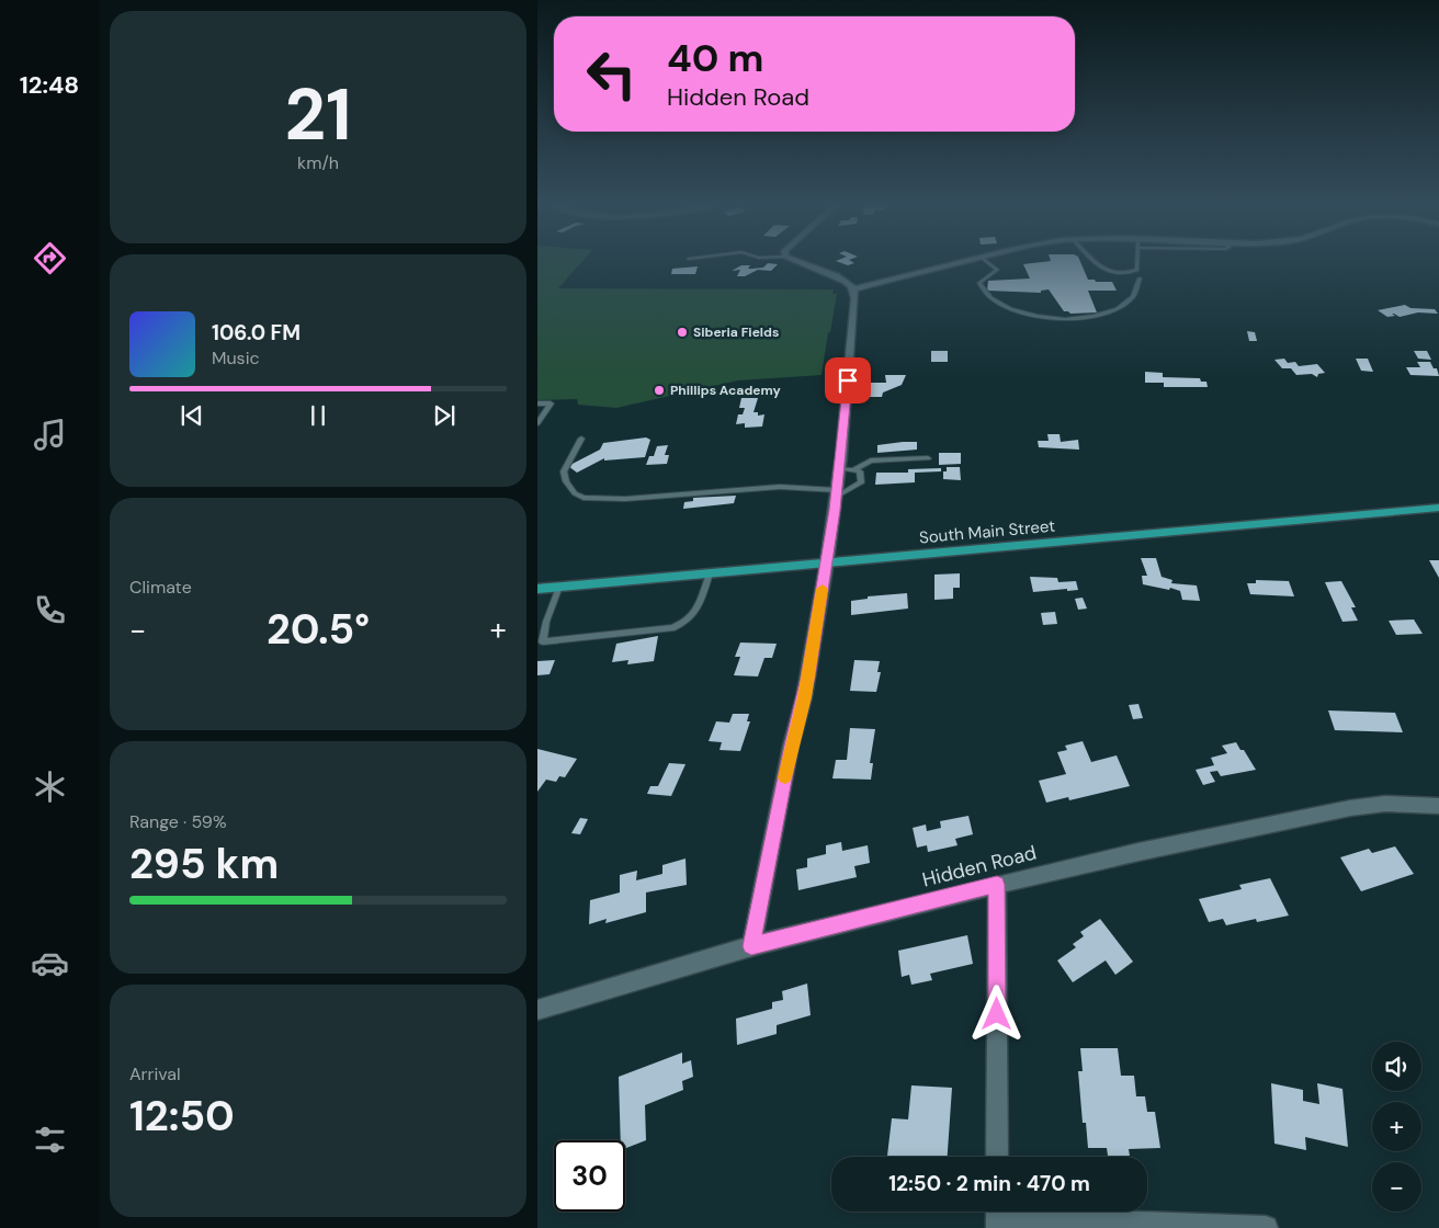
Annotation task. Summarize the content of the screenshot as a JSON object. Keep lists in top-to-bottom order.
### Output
{
  "streets": {
    "main road": ["South Main Street"],
    "street": ["Hidden Road"]
  },
  "places": ["Siberia Fields", "Phillips Academy"],
  "page": {
    "tabs": "12:48",
    "tile": [
      ["21", "km/h"],
      "Climate",
      ["Range · 59%", "295 km"],
      ["Arrival", "12:50"]
    ],
    "turn": ["40 m", "Hidden Road"],
    "song": ["106.0 FM", "Music"],
    "heat": ["−", "20.5°", "+"],
    "map_buttons": ["+", "−"],
    "limit": "30",
    "trip": "12:50 · 2 min · 470 m"
  }
}
